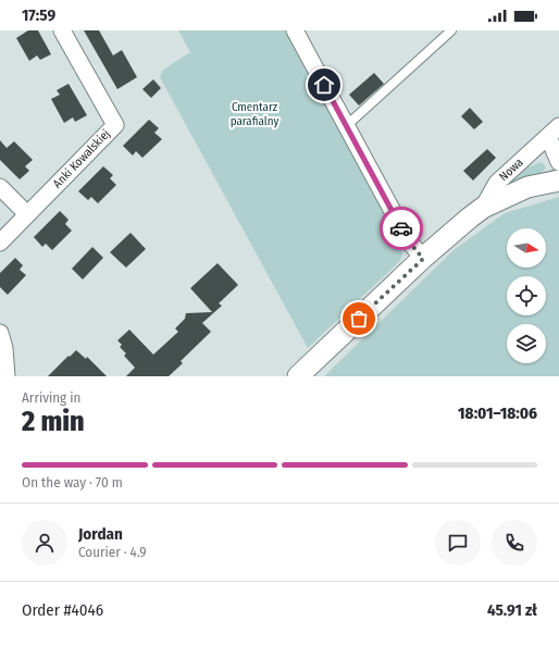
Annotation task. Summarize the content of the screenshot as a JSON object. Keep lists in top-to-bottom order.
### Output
{
  "streets": {
    "street": ["Anki Kowalskiej", "Nowa"]
  },
  "parks": ["Cmentarz parafialny"],
  "north": "right",
  "page": {
    "status": "17:59",
    "heading": ["2 min", "Arriving in", "18:01–18:06"],
    "panel": [
      "Jordan",
      "Courier · 4.9",
      "Order #4046",
      "45.91 zł"
    ],
    "bar": "On the way · 70 m"
  }
}
